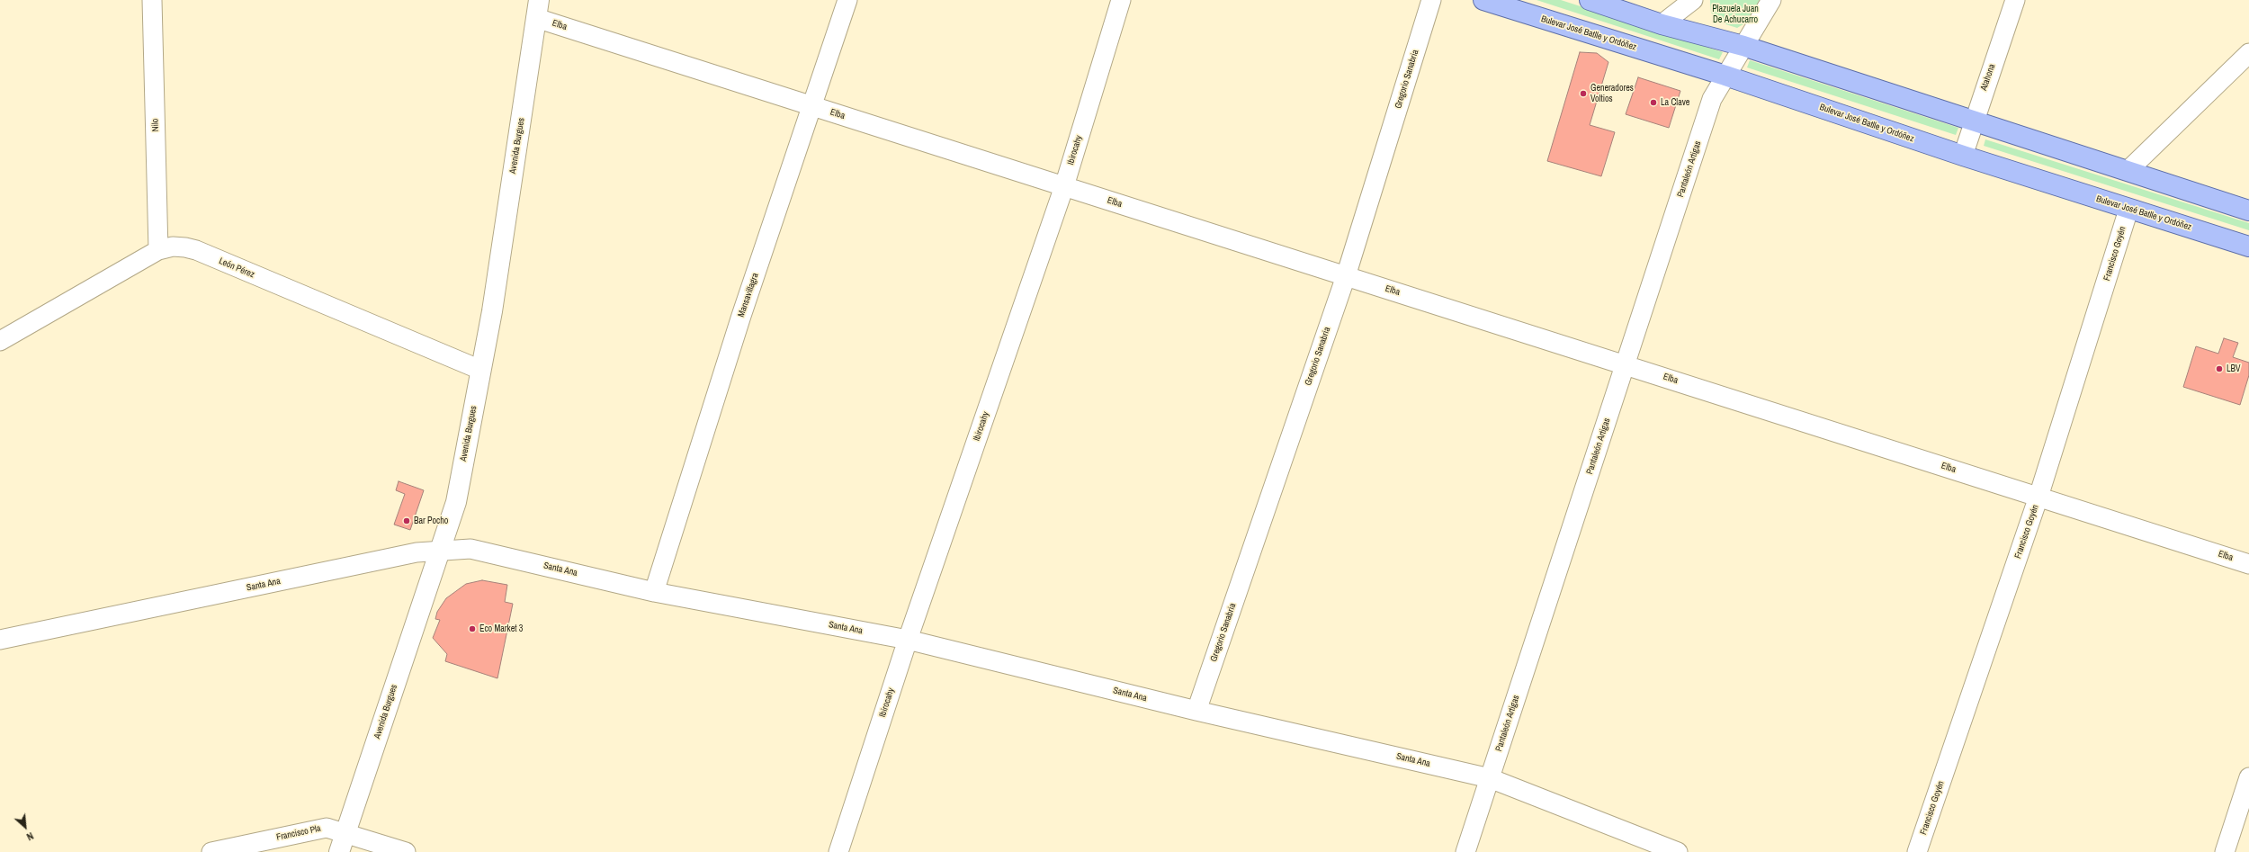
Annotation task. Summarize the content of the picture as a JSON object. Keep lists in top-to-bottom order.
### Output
{
  "streets": {
    "main road": ["Bulevar José Batlle y Ordóñez"],
    "street": [
      "Elba",
      "Atahona",
      "Gregorio Sanabria",
      "Nilo",
      "Avenida Burgues",
      "Ibirocahy",
      "Pantaleón Artigas",
      "Francisco Goyén",
      "León Pérez",
      "Mansavillagra",
      "Santa Ana",
      "Francisco Pla"
    ]
  },
  "crossings": [
    ["Elba", "Gregorio Sanabria"],
    ["Elba", "Avenida Burgues"],
    ["Elba", "Ibirocahy"],
    ["Elba", "Pantaleón Artigas"],
    ["Elba", "Francisco Goyén"],
    ["Elba", "Mansavillagra"],
    ["Bulevar José Batlle y Ordóñez", "Atahona"],
    ["Bulevar José Batlle y Ordóñez", "Pantaleón Artigas"],
    ["Bulevar José Batlle y Ordóñez", "Francisco Goyén"],
    ["Gregorio Sanabria", "Santa Ana"],
    ["Nilo", "León Pérez"],
    ["Avenida Burgues", "León Pérez"],
    ["Avenida Burgues", "Santa Ana"],
    ["Avenida Burgues", "Francisco Pla"],
    ["Ibirocahy", "Santa Ana"],
    ["Pantaleón Artigas", "Santa Ana"],
    ["Mansavillagra", "Santa Ana"]
  ],
  "parks": ["Plazuela Juan De Achucarro"],
  "places": [
    "Generadores Voltios",
    "La Clave",
    "LBV",
    "Bar Pocho",
    "Eco Market 3"
  ],
  "north": "bottom right"
}
